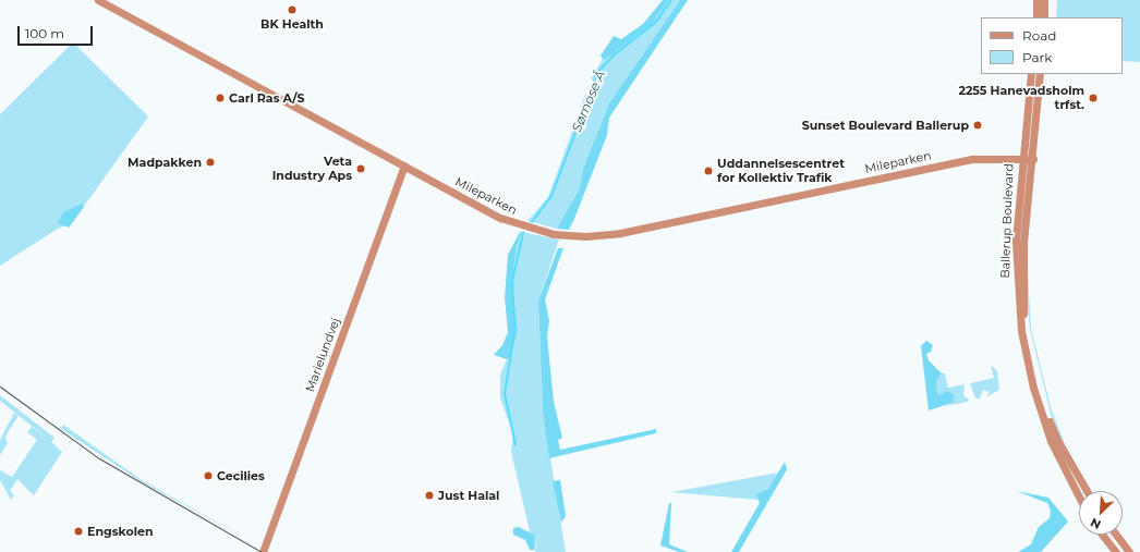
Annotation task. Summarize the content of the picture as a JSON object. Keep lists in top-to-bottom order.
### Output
{
  "streets": {
    "street": ["Mileparken", "Ballerup Boulevard", "Marielundvej"]
  },
  "crossings": [
    ["Mileparken", "Ballerup Boulevard"],
    ["Mileparken", "Marielundvej"]
  ],
  "water": ["Sømose Å"],
  "places": [
    "BK Health",
    "Carl Ras A/S",
    "2255 Hanevadsholm trfst.",
    "Sunset Boulevard Ballerup",
    "Madpakken",
    "Veta Industry Aps",
    "Uddannelsescentret for Kollektiv Trafik",
    "Cecilies",
    "Just Halal",
    "Engskolen"
  ],
  "legend": ["Road", "Park"],
  "scale_bar": "100 m",
  "north": "bottom left"
}
